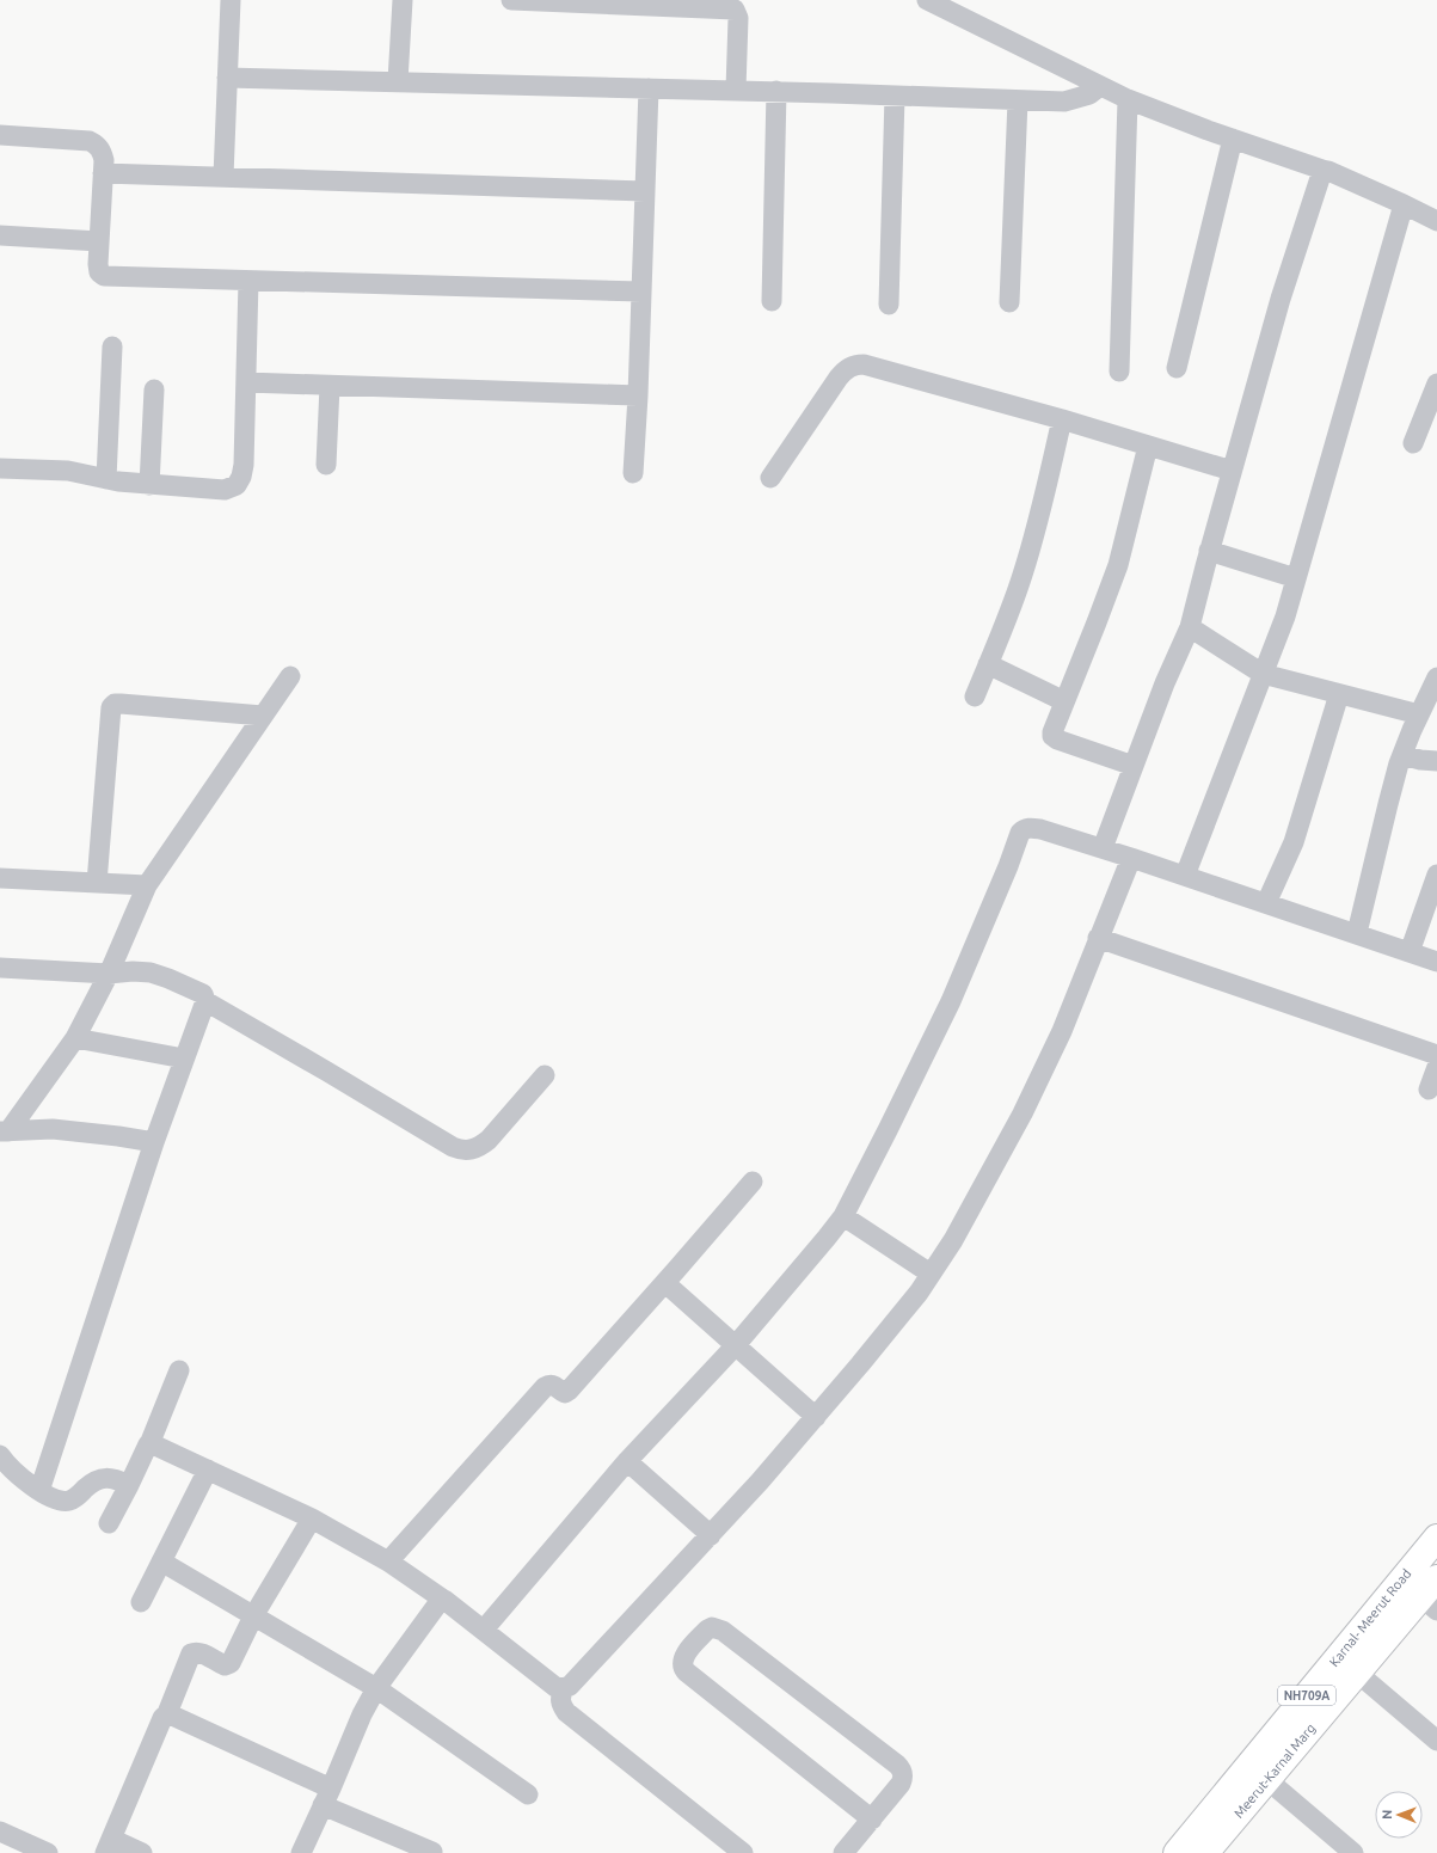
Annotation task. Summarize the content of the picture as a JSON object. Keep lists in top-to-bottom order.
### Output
{
  "streets": {
    "highway": ["Karnal- Meerut Road", "NH709A", "Meerut-Karnal Marg"]
  },
  "crossings": [
    ["Karnal- Meerut Road", "Meerut-Karnal Marg"]
  ],
  "north": "left"
}
